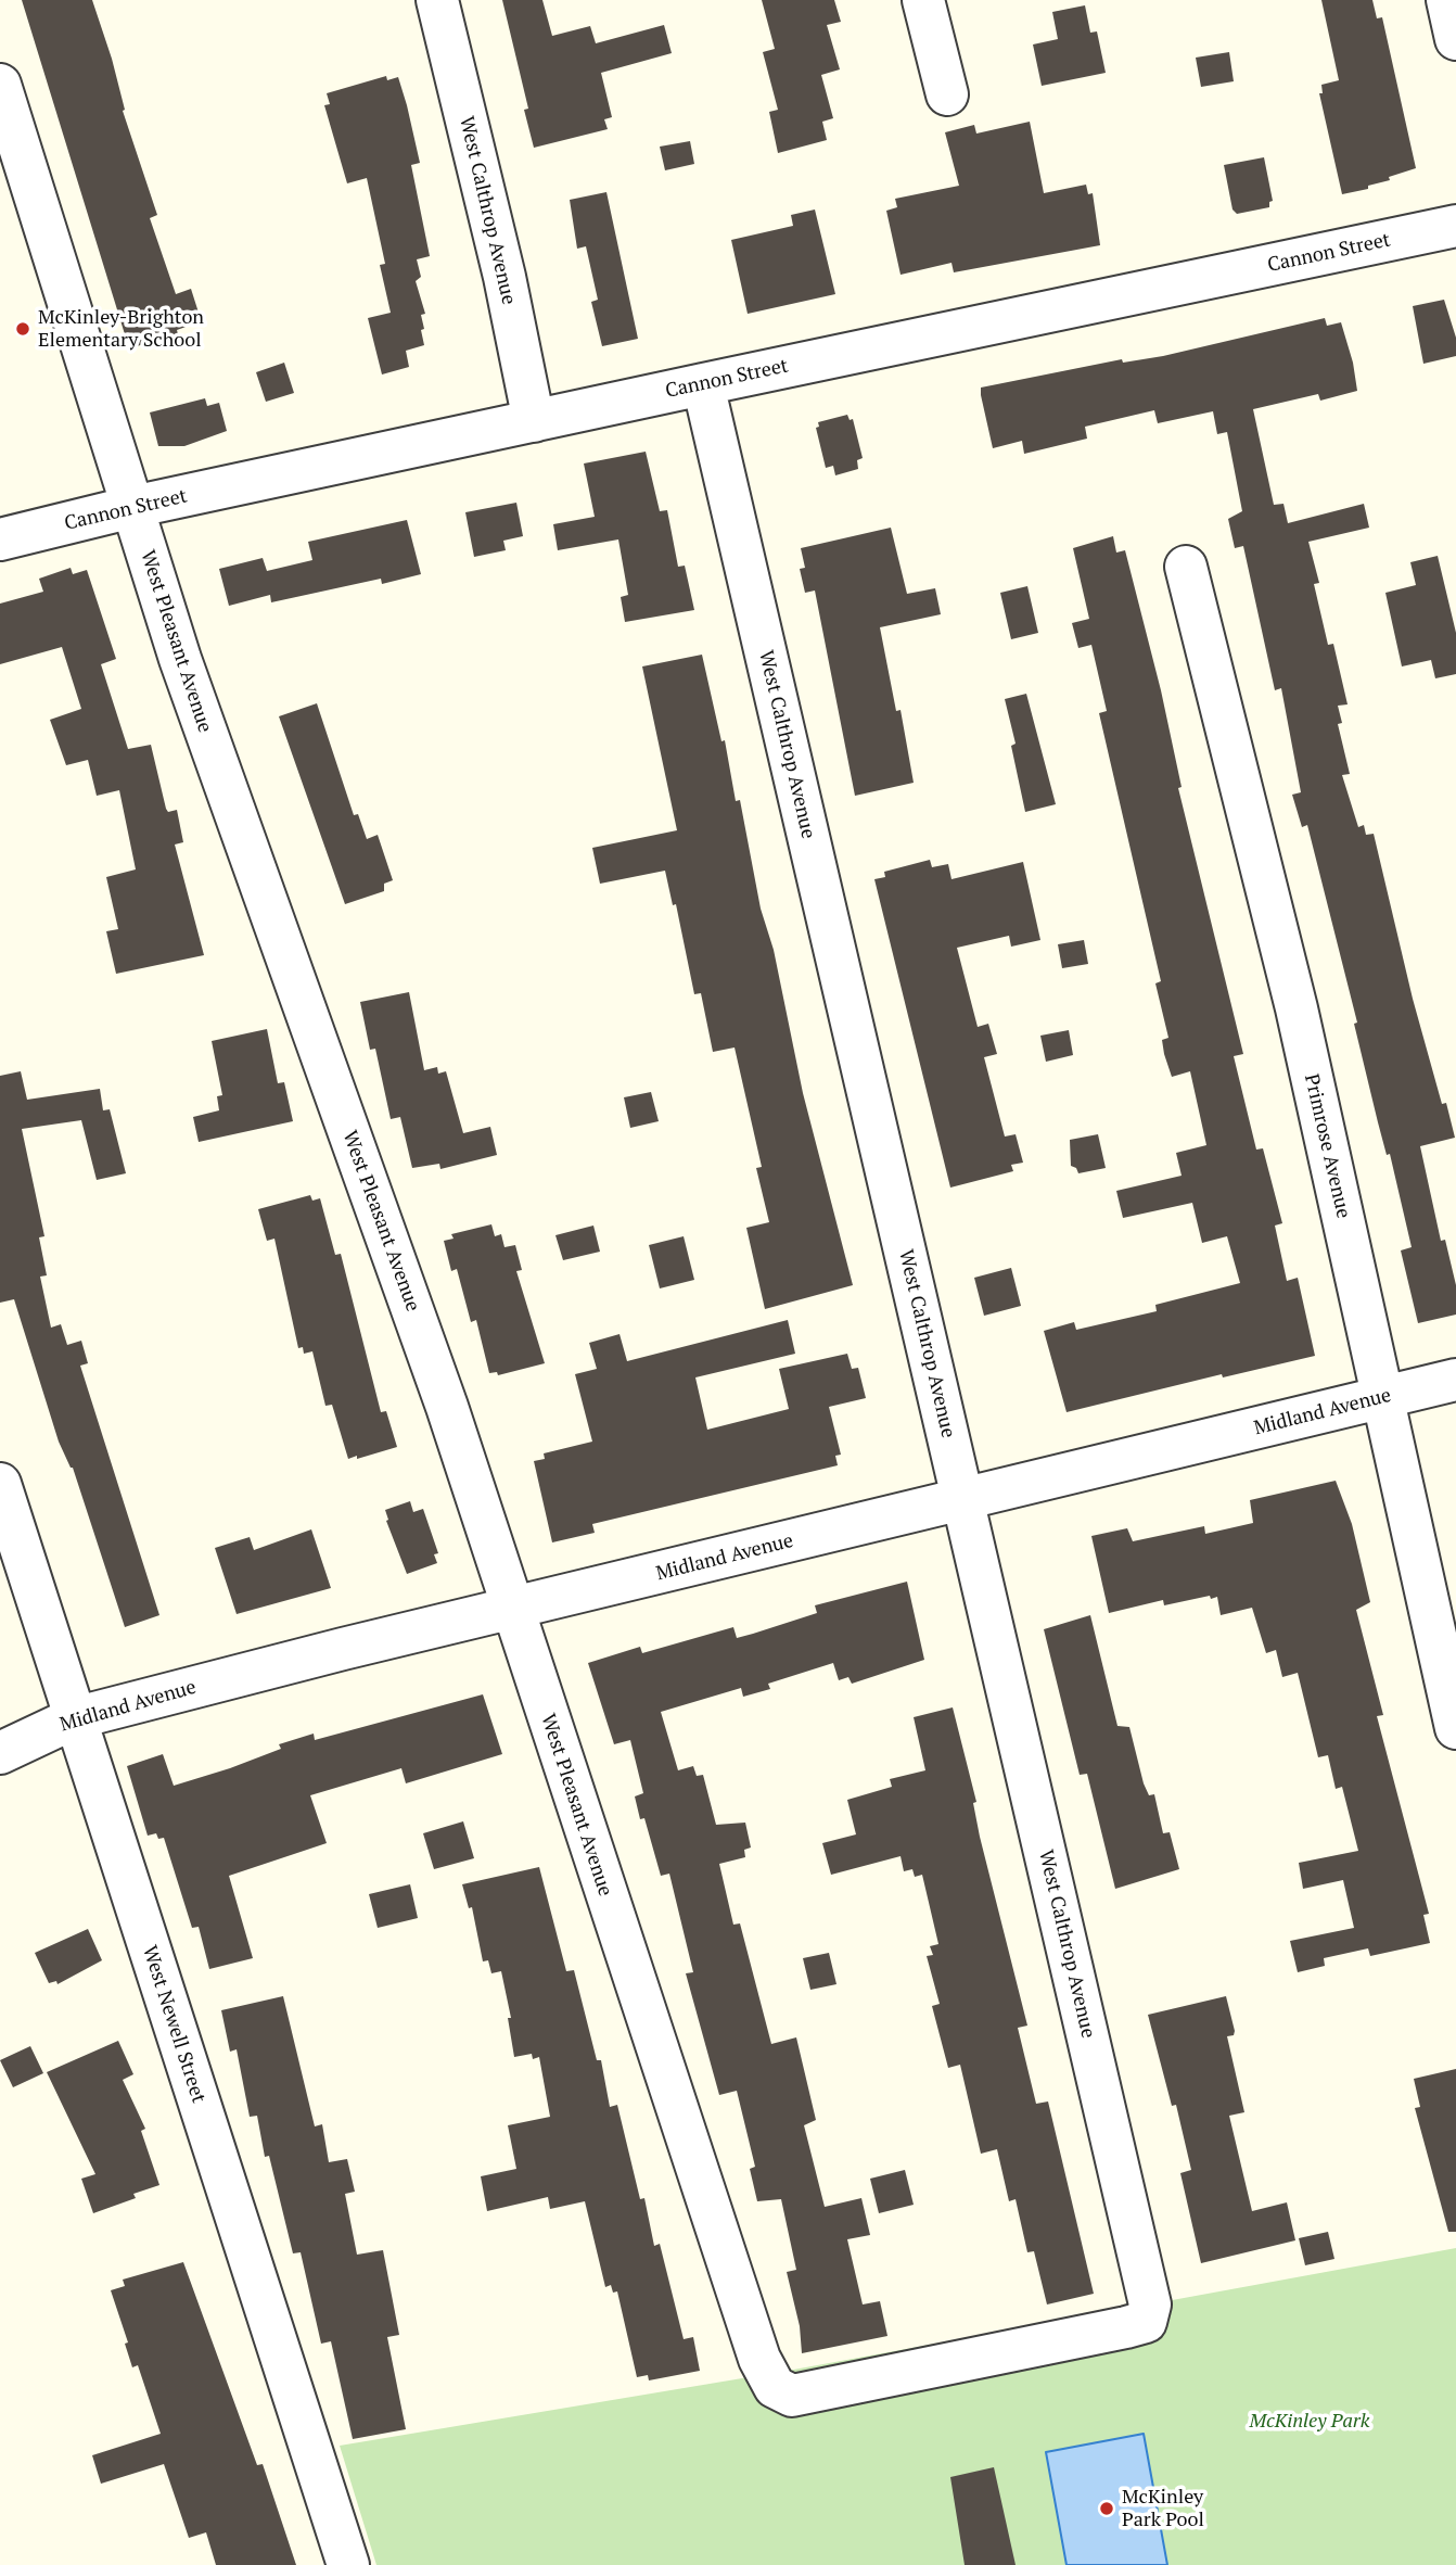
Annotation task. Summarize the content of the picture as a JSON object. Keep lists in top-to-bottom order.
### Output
{
  "streets": {
    "street": [
      "West Calthrop Avenue",
      "Cannon Street",
      "West Pleasant Avenue",
      "Primrose Avenue",
      "Midland Avenue",
      "West Newell Street"
    ]
  },
  "crossings": [
    ["West Calthrop Avenue", "Cannon Street"],
    ["West Calthrop Avenue", "West Pleasant Avenue"],
    ["West Calthrop Avenue", "Midland Avenue"],
    ["Cannon Street", "West Pleasant Avenue"],
    ["West Pleasant Avenue", "Midland Avenue"],
    ["Primrose Avenue", "Midland Avenue"],
    ["Midland Avenue", "West Newell Street"]
  ],
  "parks": ["McKinley Park"],
  "places": ["McKinley-Brighton Elementary School", "McKinley Park Pool"]
}
